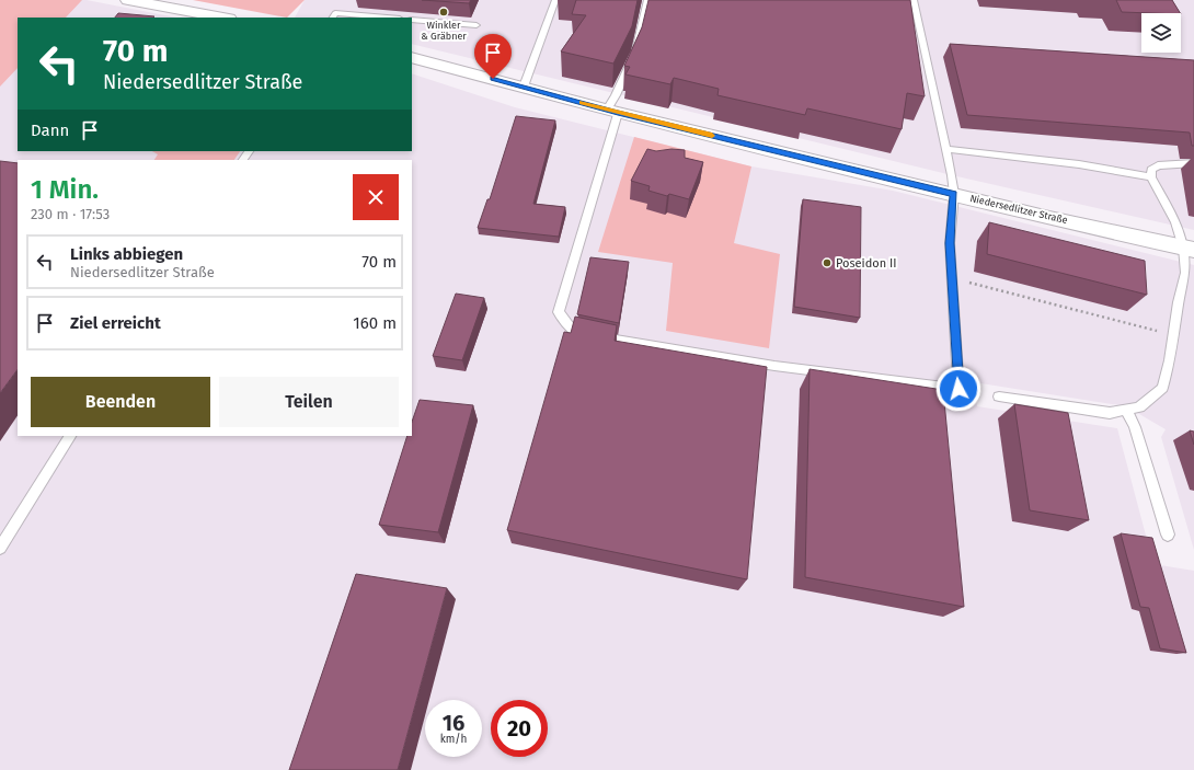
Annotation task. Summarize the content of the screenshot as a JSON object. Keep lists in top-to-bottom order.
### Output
{
  "streets": {
    "street": ["Niedersedlitzer Straße"]
  },
  "places": ["Winkler & Gräbner", "Poseidon II"],
  "page": {
    "turn": ["70 m", "Niedersedlitzer Straße"],
    "then": "Dann",
    "heading": ["1 Min.", "230 m · 17:53"],
    "list": [
      {
        "name": "Links abbiegen",
        "note": "Niedersedlitzer Straße",
        "value": "70 m"
      },
      {
        "name": "Ziel erreicht",
        "value": "160 m"
      }
    ],
    "buttons": ["Beenden", "Teilen"],
    "speed": "16 km/h",
    "limit": "20"
  }
}
